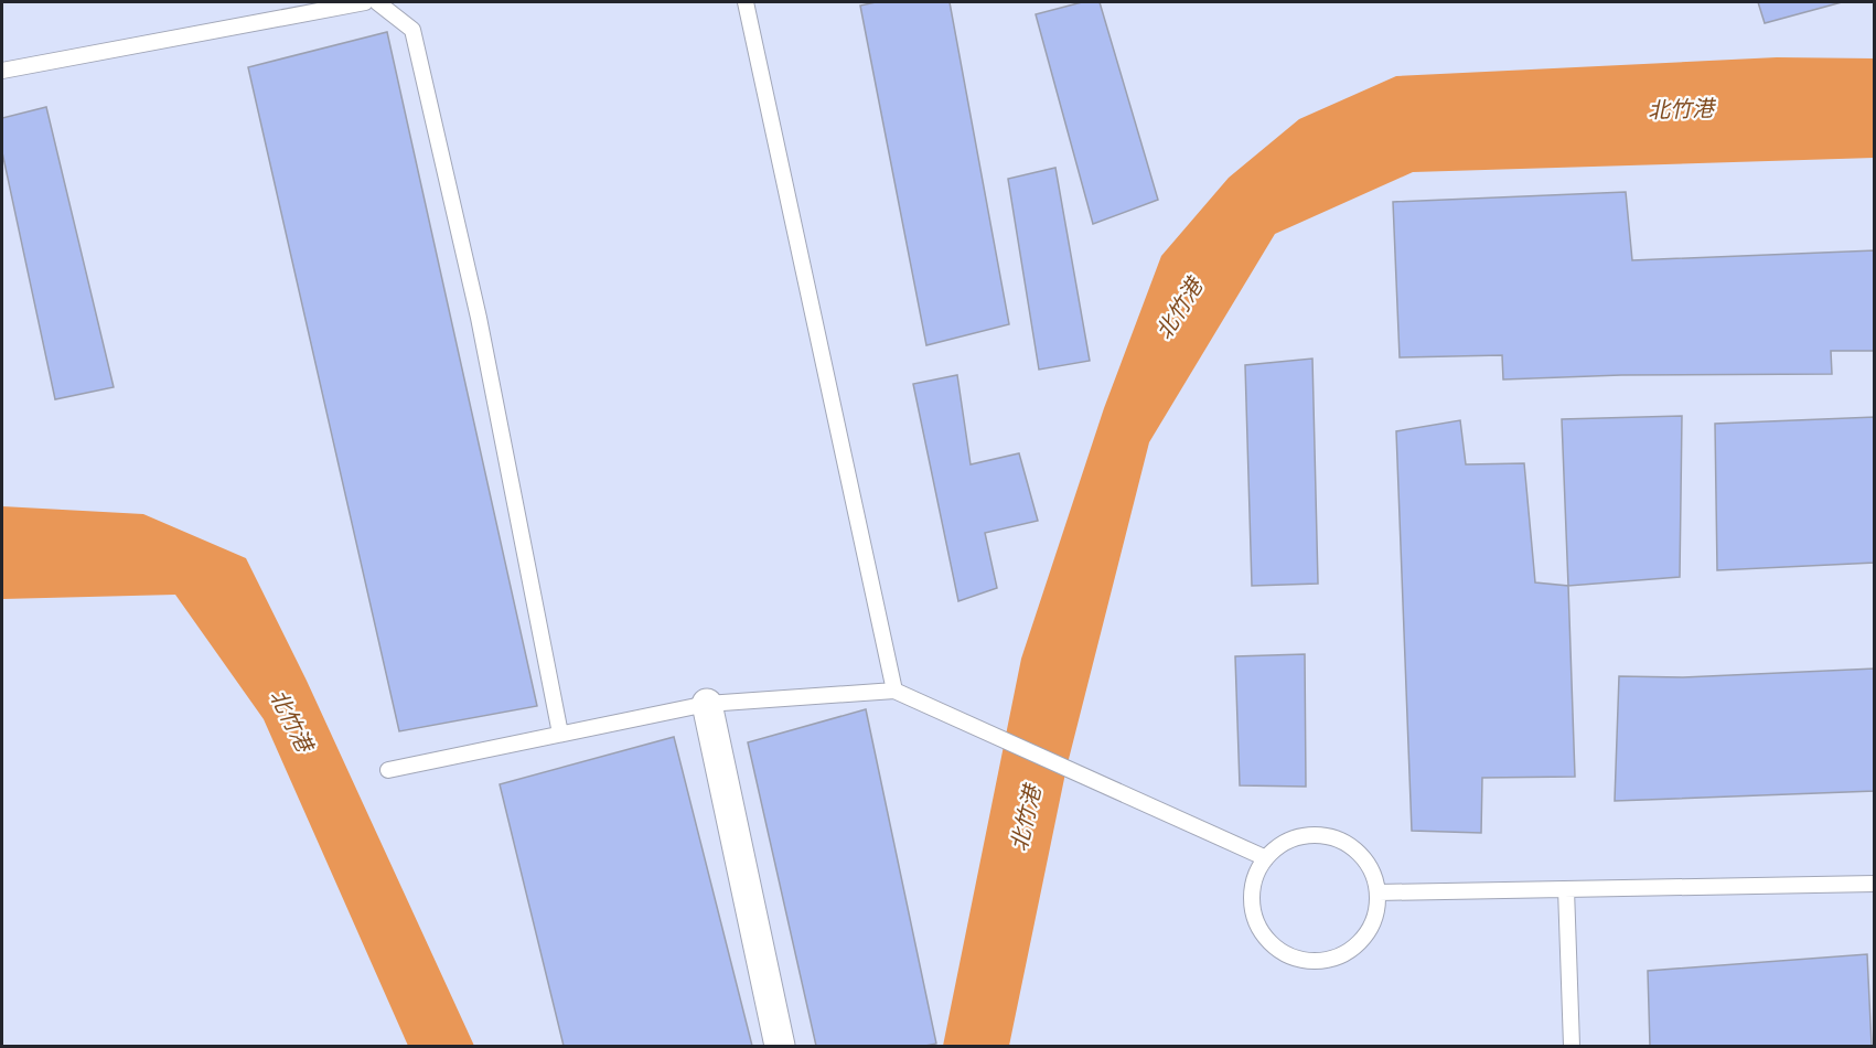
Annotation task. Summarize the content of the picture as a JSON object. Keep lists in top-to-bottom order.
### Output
{
  "water": ["北竹港"]
}
